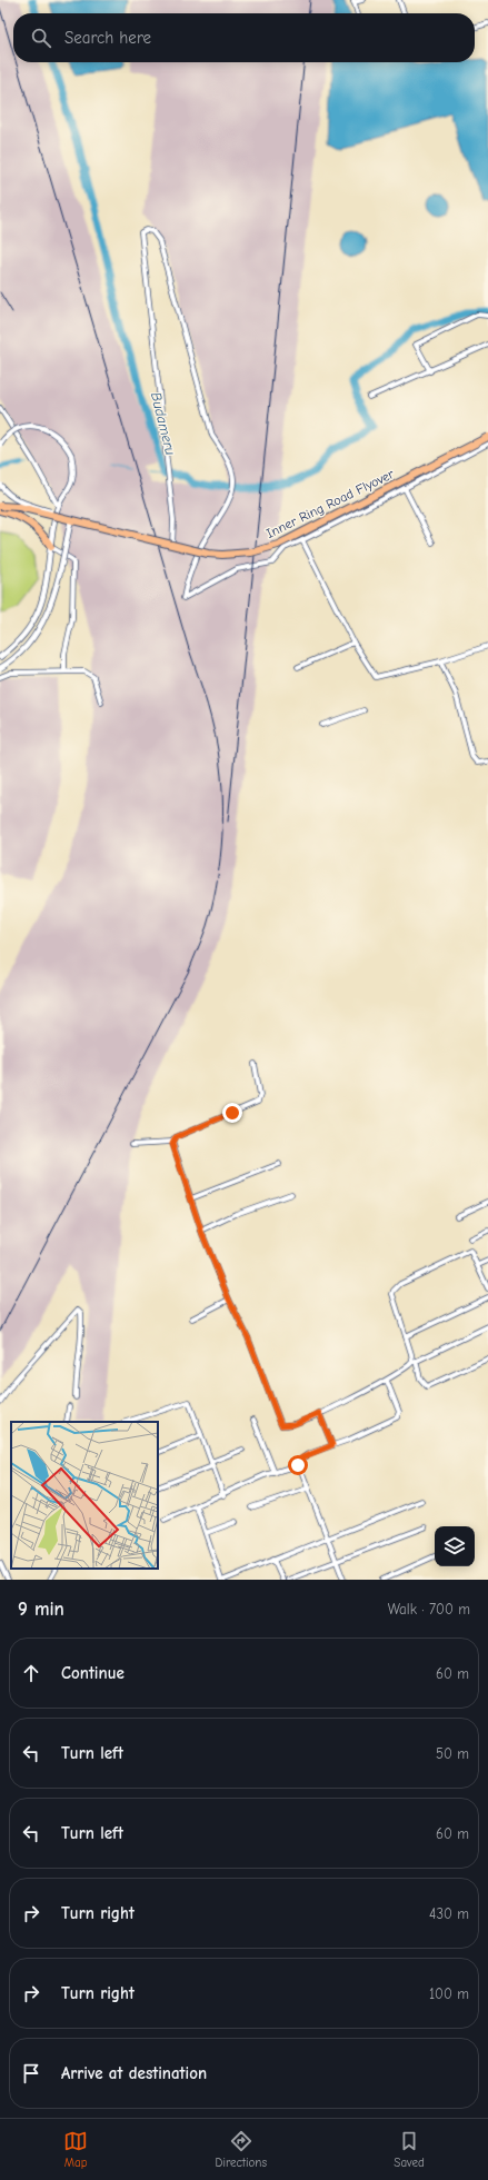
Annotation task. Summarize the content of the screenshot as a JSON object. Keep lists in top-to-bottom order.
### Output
{
  "streets": {
    "main road": ["Inner Ring Road Flyover"]
  },
  "water": ["Budameru"],
  "page": {
    "search": "Search here",
    "heading": ["9 min", "Walk · 700 m"],
    "list": [
      ["Continue", "60 m"],
      ["Turn left", "50 m"],
      ["Turn left", "60 m"],
      ["Turn right", "430 m"],
      ["Turn right", "100 m"],
      "Arrive at destination"
    ],
    "nav": ["Map", "Directions", "Saved"]
  }
}
